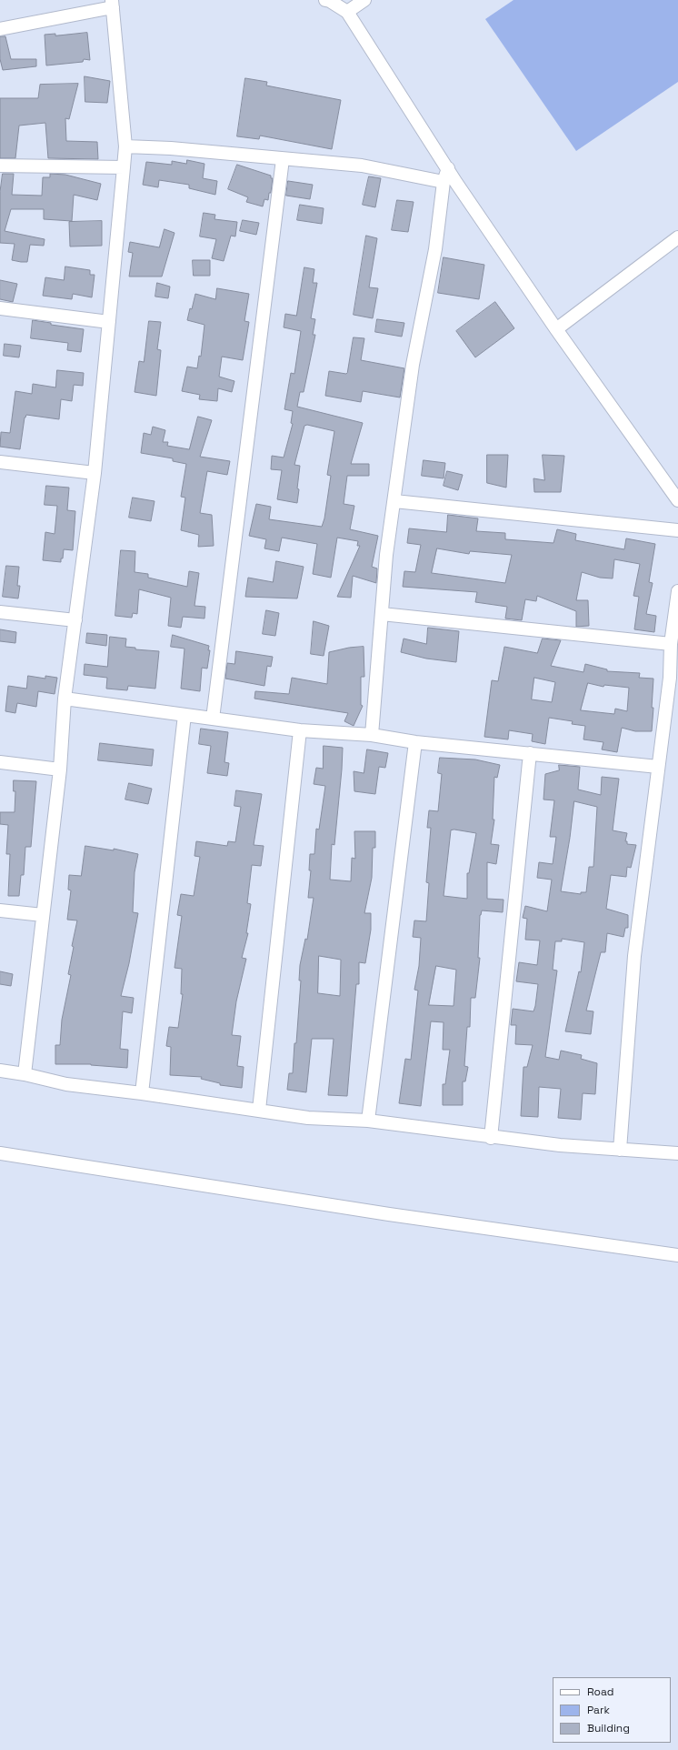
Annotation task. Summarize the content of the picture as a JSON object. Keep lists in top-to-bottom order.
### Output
{
  "legend": ["Road", "Park", "Building"]
}
